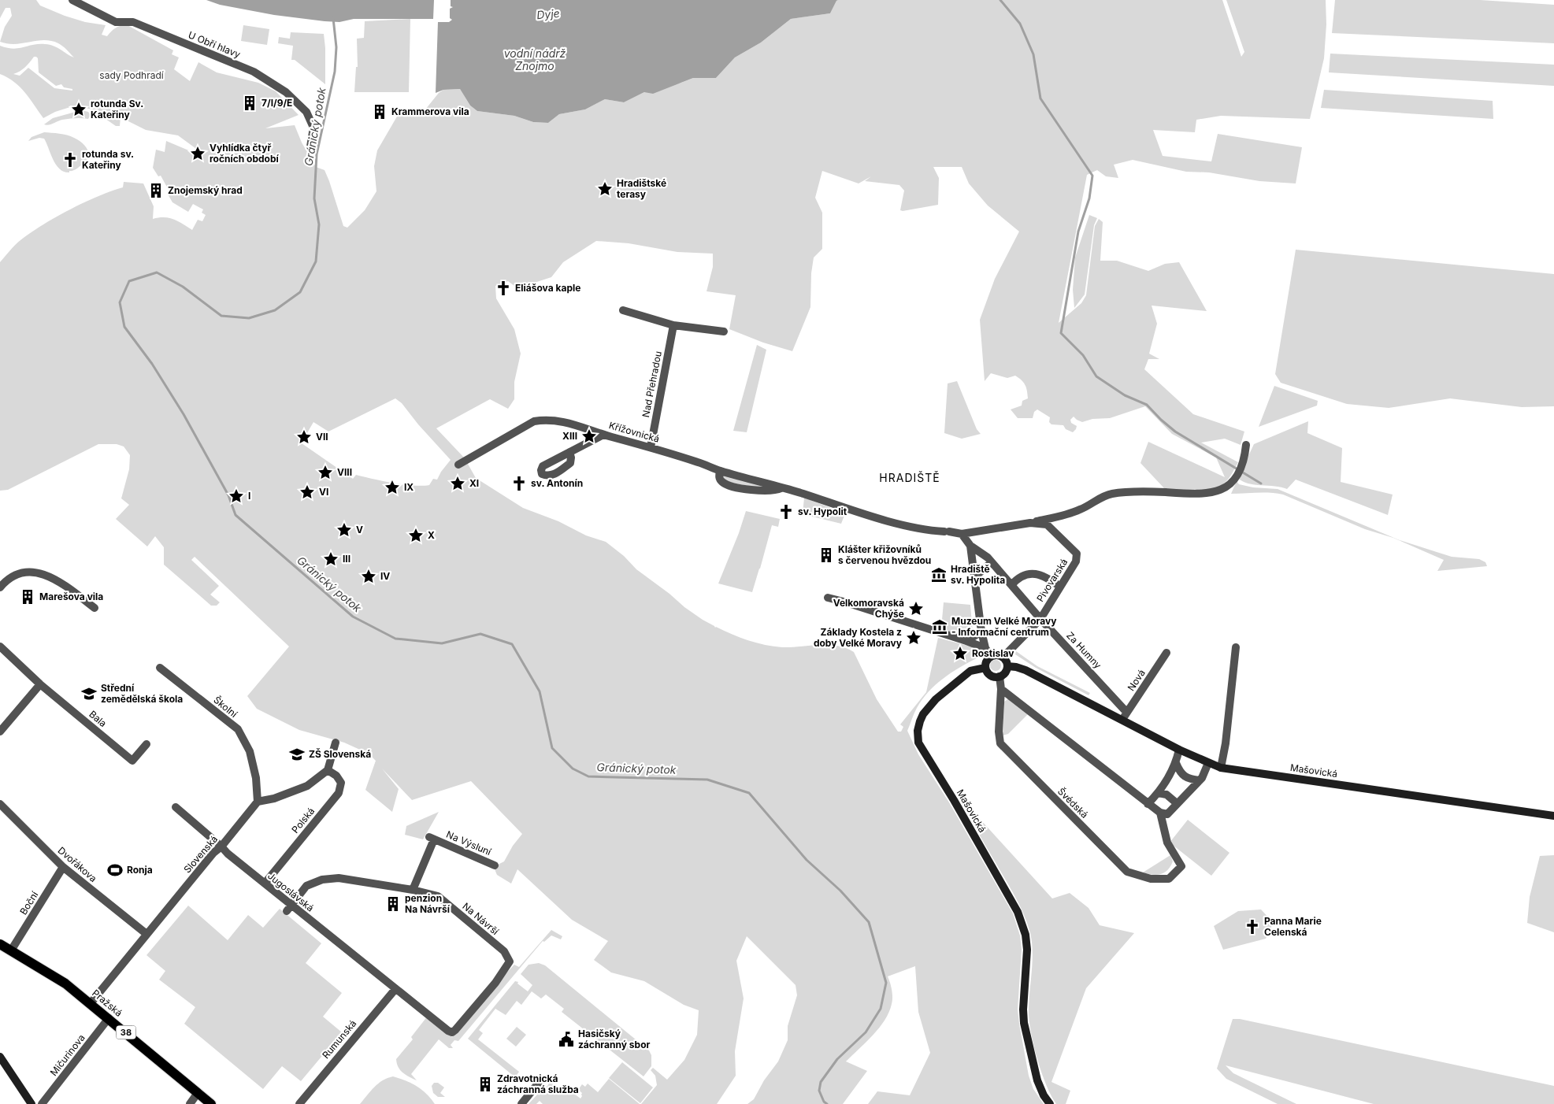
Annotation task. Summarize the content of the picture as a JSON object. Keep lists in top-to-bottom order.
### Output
{
  "streets": {
    "main road": ["Pražská", "38"],
    "street": [
      "U Obří hlavy",
      "Nad Přehradou",
      "Křížovnická",
      "Pivovarská",
      "Za Humny",
      "Nová",
      "Školní",
      "Bala",
      "Mašovická",
      "Švédská",
      "Polská",
      "Na Výsluní",
      "Slovenská",
      "Dvořákova",
      "Jugoslávská",
      "Boční",
      "Na Návrší",
      "Rumunská",
      "Mičurinova"
    ]
  },
  "crossings": [
    ["Nad Přehradou", "Křížovnická"],
    ["Křížovnická", "Pivovarská"],
    ["Pivovarská", "Za Humny"],
    ["Pivovarská", "Mašovická"],
    ["Pivovarská", "Švédská"],
    ["Za Humny", "Nová"],
    ["Za Humny", "Mašovická"],
    ["Nová", "Mašovická"],
    ["Školní", "Slovenská"],
    ["Mašovická", "Švédská"],
    ["Polská", "Jugoslávská"],
    ["Na Výsluní", "Na Návrší"],
    ["Slovenská", "Dvořákova"],
    ["Slovenská", "Jugoslávská"],
    ["Slovenská", "Pražská"],
    ["Dvořákova", "Boční"],
    ["Jugoslávská", "Na Návrší"],
    ["Jugoslávská", "Rumunská"],
    ["Boční", "Pražská"],
    ["Na Návrší", "Rumunská"],
    ["Pražská", "Mičurinova"]
  ],
  "districts": ["HRADIŠTĚ"],
  "water": ["Dyje", "vodní nádrž Znojmo", "Gránický potok"],
  "parks": ["sady Podhradí"],
  "places": {
    "building": [
      "7/I/9/E",
      "Krammerova vila",
      "Znojemský hrad",
      "Klášter křižovníků s červenou hvězdou",
      "Marešova vila",
      "penzion Na Návrší",
      "Zdravotnická záchranná služba"
    ],
    "place": [
      "rotunda Sv. Kateřiny",
      "Vyhlídka čtyř ročních období",
      "Hradištské terasy",
      "XIII",
      "VII",
      "VIII",
      "XI",
      "IX",
      "VI",
      "I",
      "V",
      "X",
      "III",
      "IV",
      "Velkomoravská Chýše",
      "Základy Kostela z doby Velké Moravy",
      "Rostislav"
    ],
    "church": [
      "rotunda sv. Kateřiny",
      "Eliášova kaple",
      "sv. Antonín",
      "sv. Hypolit",
      "Panna Marie Celenská"
    ],
    "museum": ["Hradiště sv. Hypolita", "Muzeum Velké Moravy - Informační centrum"],
    "school or university": ["Střední zemědělská škola", "ZŠ Slovenská"],
    "sports": ["Ronja"],
    "public building": ["Hasičský záchranný sbor"]
  }
}
